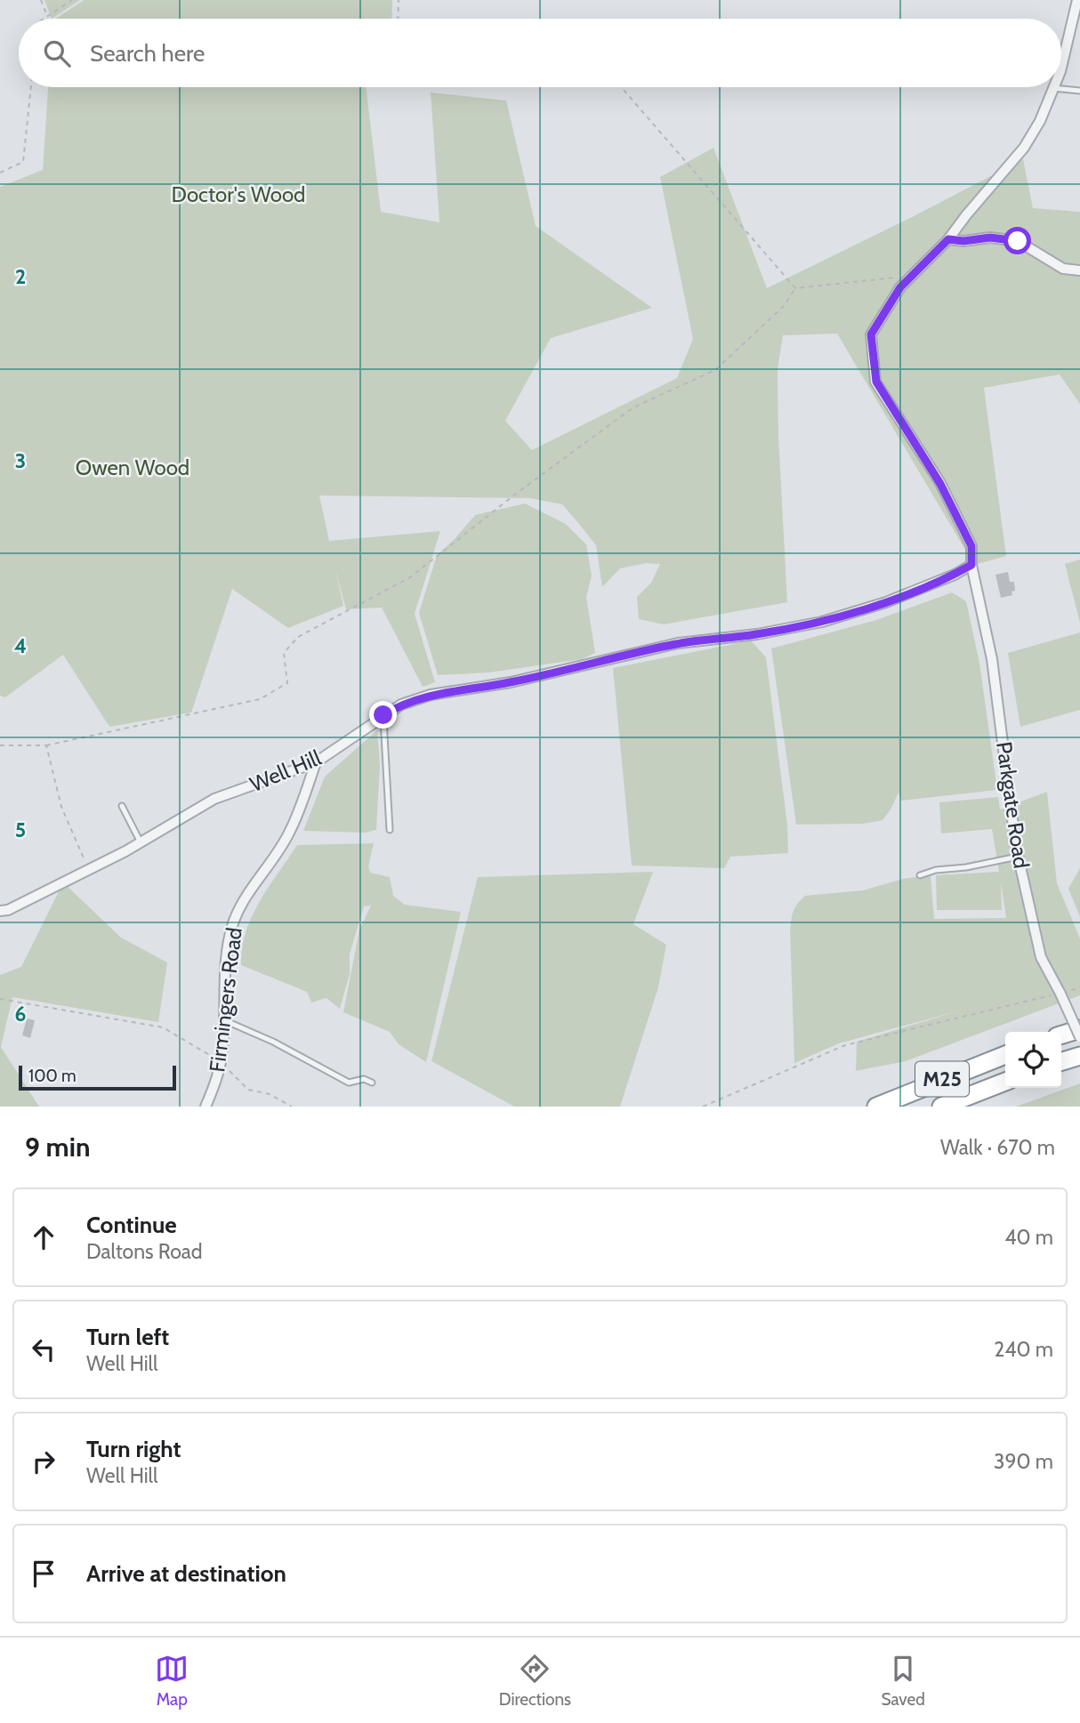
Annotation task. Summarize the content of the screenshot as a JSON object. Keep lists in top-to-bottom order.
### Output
{
  "streets": {
    "highway": ["M25"],
    "street": ["Well Hill", "Parkgate Road", "Firmingers Road"]
  },
  "crossings": [
    ["Well Hill", "Parkgate Road"],
    ["Well Hill", "Firmingers Road"]
  ],
  "parks": ["Doctor's Wood", "Owen Wood"],
  "scale_bar": "100 m",
  "page": {
    "search": "Search here",
    "scale": "100 m",
    "heading": ["9 min", "Walk · 670 m"],
    "list": [
      ["Continue", "Daltons Road", "40 m"],
      ["Turn left", "Well Hill", "240 m"],
      ["Turn right", "Well Hill", "390 m"],
      "Arrive at destination"
    ],
    "nav": ["Map", "Directions", "Saved"]
  },
  "grid": {
    "rows": [
      "2",
      "3",
      "4",
      "5",
      "6"
    ]
  }
}
